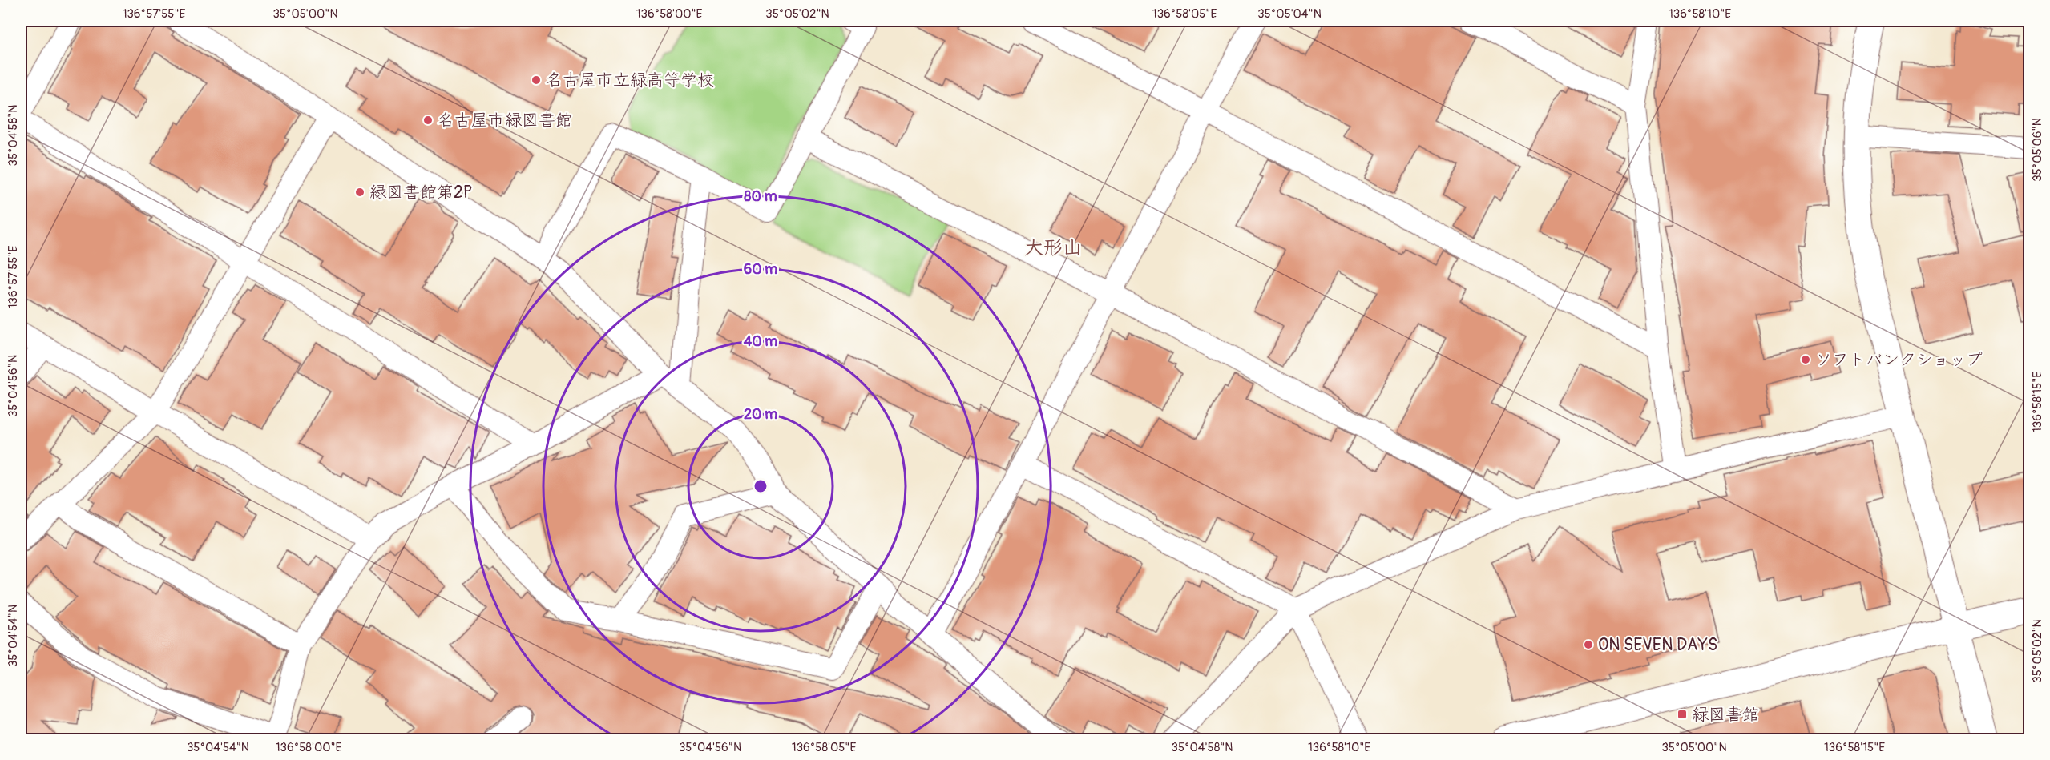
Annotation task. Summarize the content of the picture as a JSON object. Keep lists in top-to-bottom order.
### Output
{
  "districts": ["大形山"],
  "places": {
    "other": [
      "名古屋市立緑高等学校",
      "名古屋市緑図書館",
      "緑図書館第2P",
      "ソフトバンクショップ",
      "ON SEVEN DAYS"
    ],
    "transit": ["緑図書館"]
  },
  "coordinates": [
    "136°57'55\"E",
    "35°05'00\"N",
    "136°58'00\"E",
    "35°05'02\"N",
    "136°58'05\"E",
    "35°05'04\"N",
    "136°58'10\"E",
    "35°04'58\"N",
    "35°05'06\"N",
    "35°04'56\"N",
    "136°58'15\"E",
    "35°04'54\"N"
  ],
  "rings": [
    "80 m",
    "60 m",
    "40 m",
    "20 m"
  ]
}
